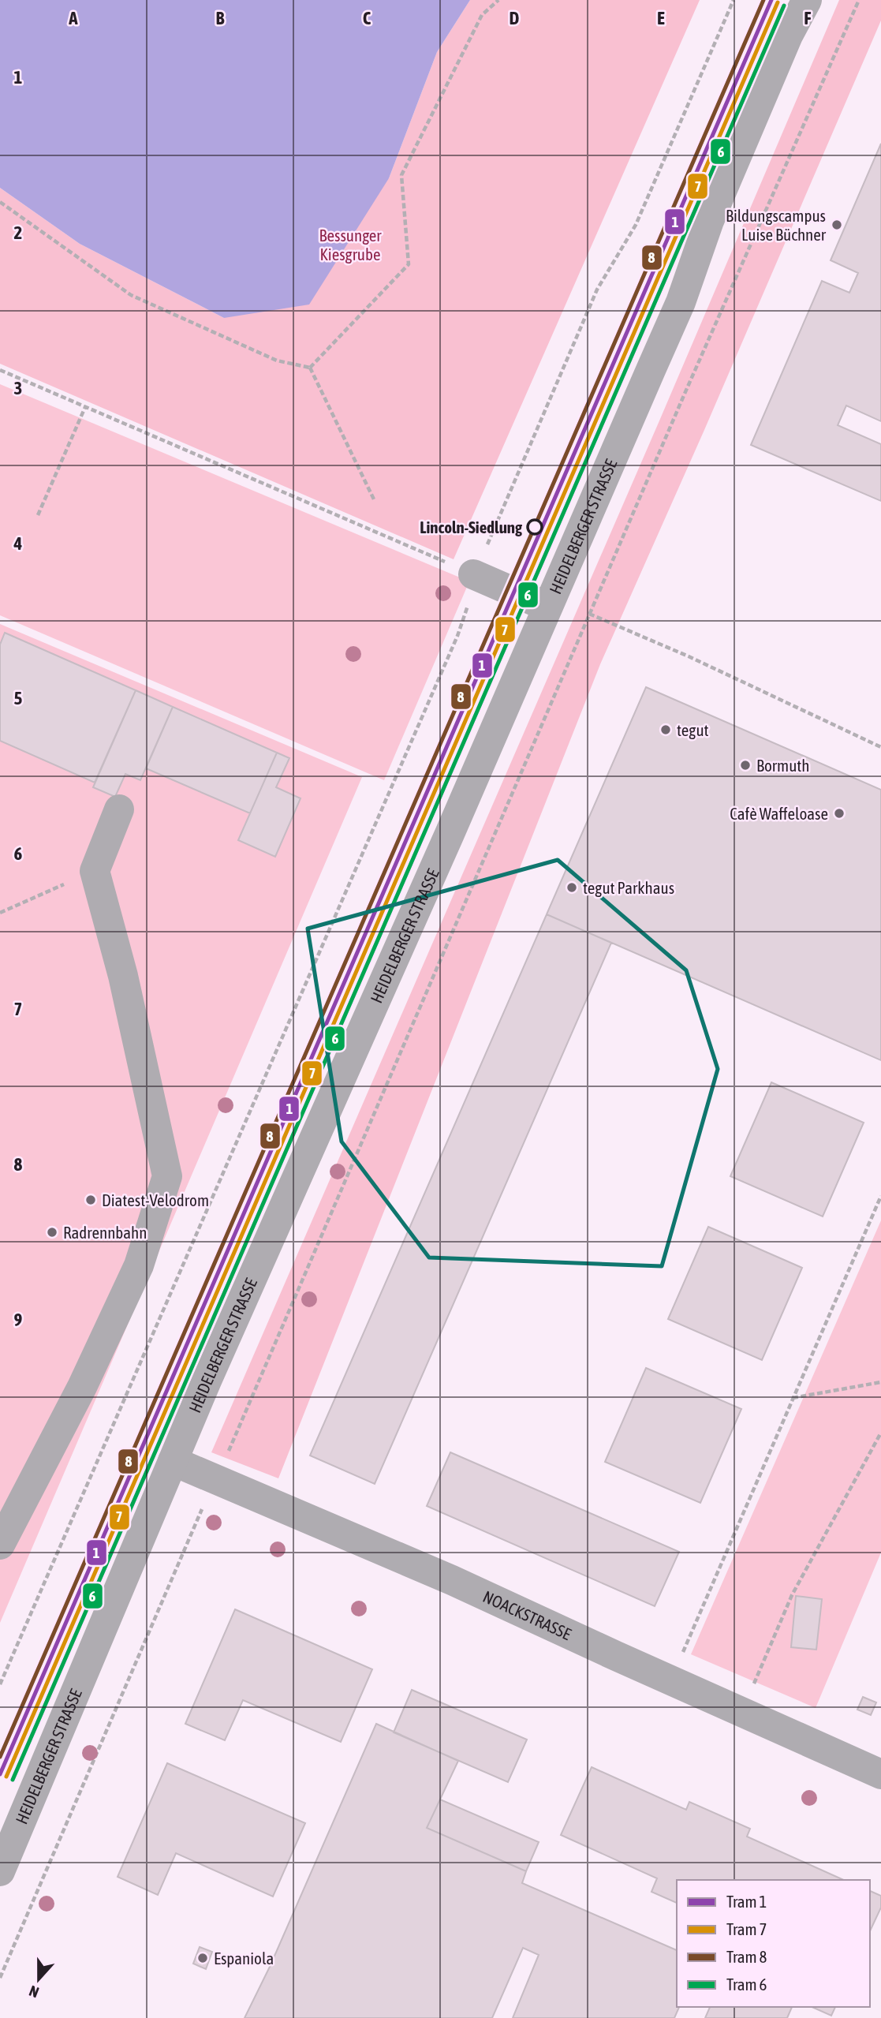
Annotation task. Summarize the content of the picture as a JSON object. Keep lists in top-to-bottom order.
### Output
{
  "streets": {
    "street": ["HEIDELBERGER STRASSE", "NOACKSTRASSE"]
  },
  "crossings": [
    ["HEIDELBERGER STRASSE", "NOACKSTRASSE"]
  ],
  "parks": ["Bessunger Kiesgrube"],
  "places": [
    "Bildungscampus Luise Büchner",
    "Lincoln-Siedlung",
    "tegut",
    "Bormuth",
    "Cafè Waffeloase",
    "tegut Parkhaus",
    "Diatest-Velodrom",
    "Radrennbahn",
    "Espaniola"
  ],
  "lines": [
    "tram line 1",
    "tram line 8",
    "tram line 7",
    "tram line 6"
  ],
  "legend": [
    "Tram 1",
    "Tram 7",
    "Tram 8",
    "Tram 6"
  ],
  "north": "bottom",
  "grid": {
    "columns": [
      "A",
      "B",
      "C",
      "D",
      "E",
      "F"
    ],
    "rows": [
      "1",
      "2",
      "3",
      "4",
      "5",
      "6",
      "7",
      "8",
      "9"
    ]
  }
}
